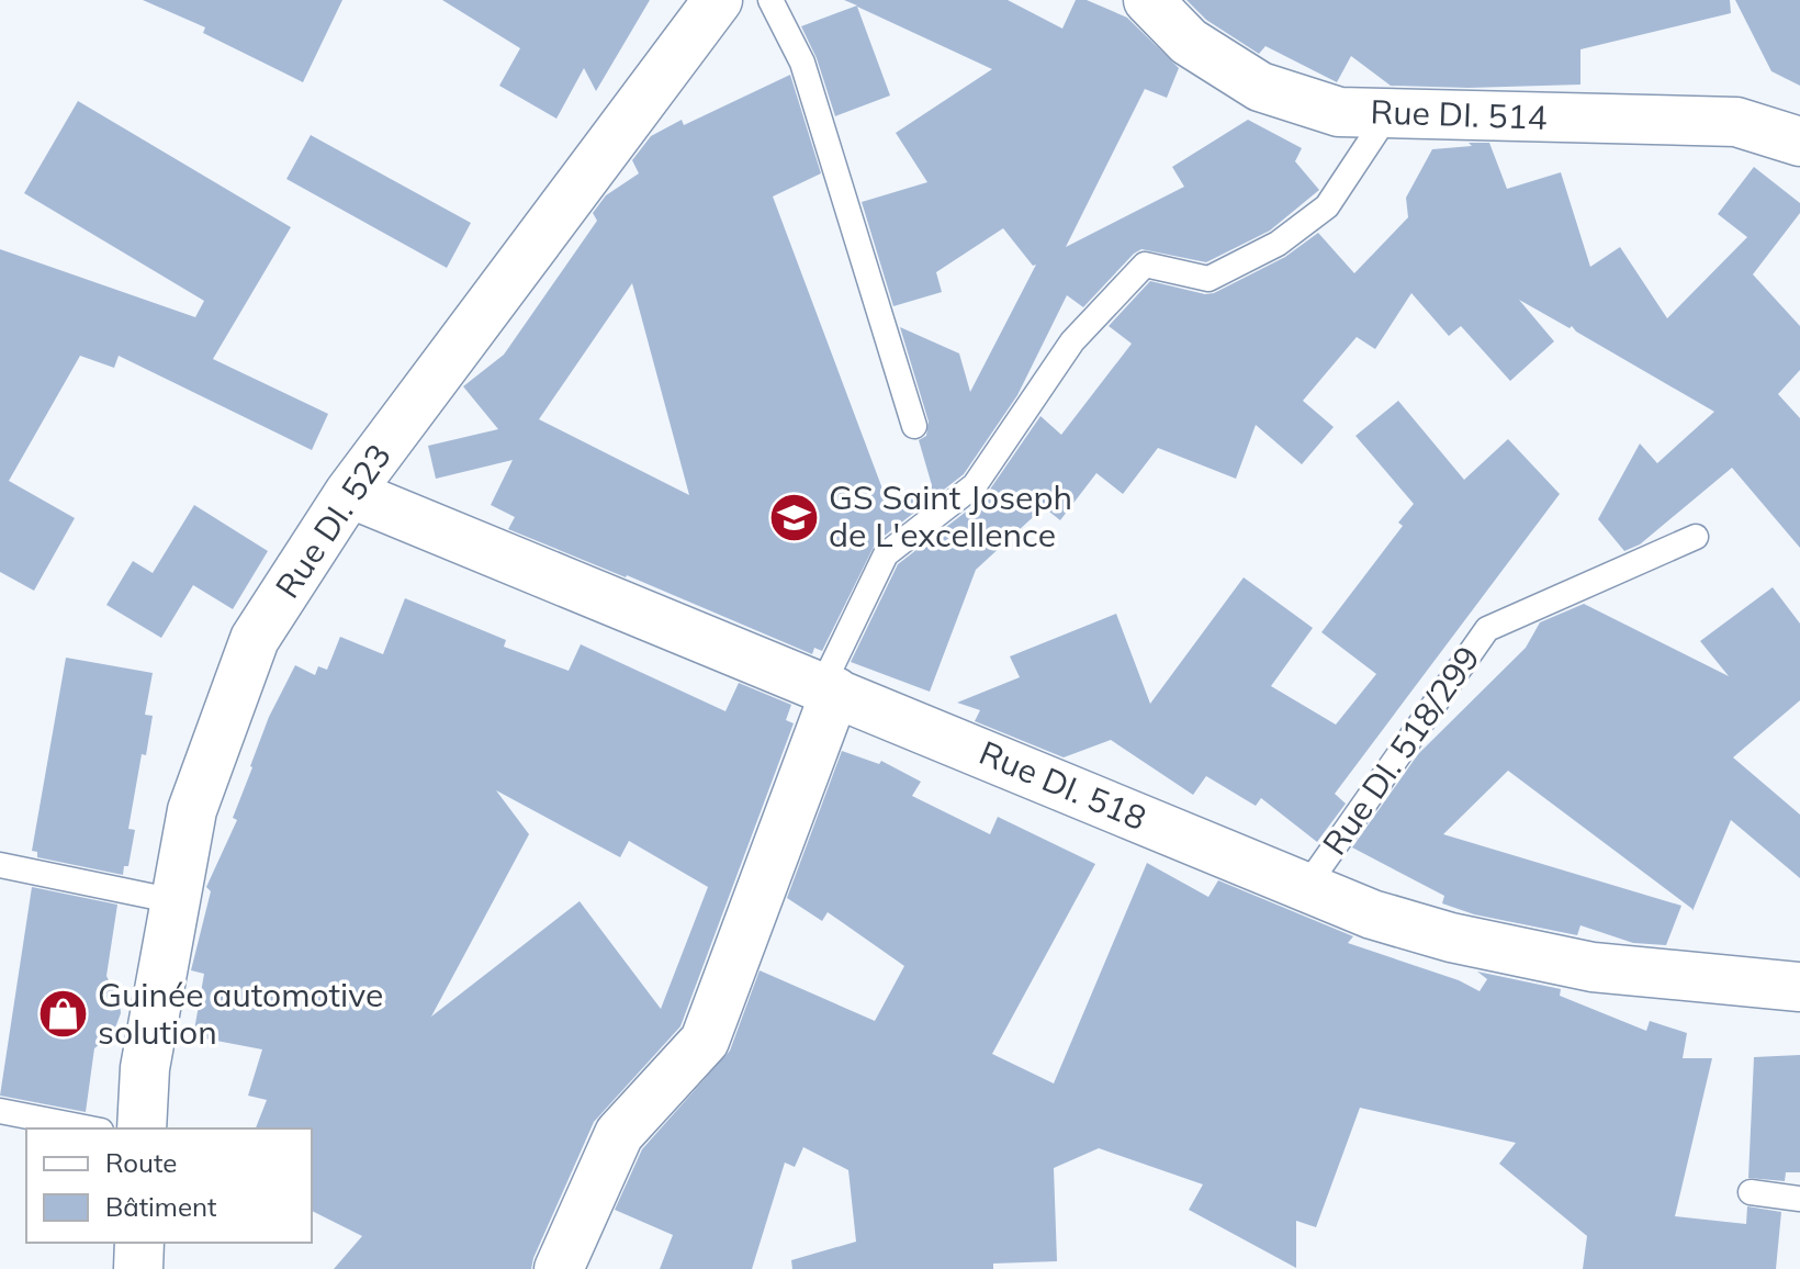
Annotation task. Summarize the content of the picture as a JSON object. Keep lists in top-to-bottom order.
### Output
{
  "streets": {
    "street": ["Rue DI. 514", "Rue DI. 523", "Rue DI. 518"],
    "lane": ["Rue DI. 518/299"]
  },
  "crossings": [
    ["Rue DI. 523", "Rue DI. 518"],
    ["Rue DI. 518/299", "Rue DI. 518"]
  ],
  "places": {
    "school or university": ["GS Saint Joseph de L'excellence"],
    "shop": ["Guinée automotive solution"]
  },
  "legend": ["Route", "Bâtiment"]
}
